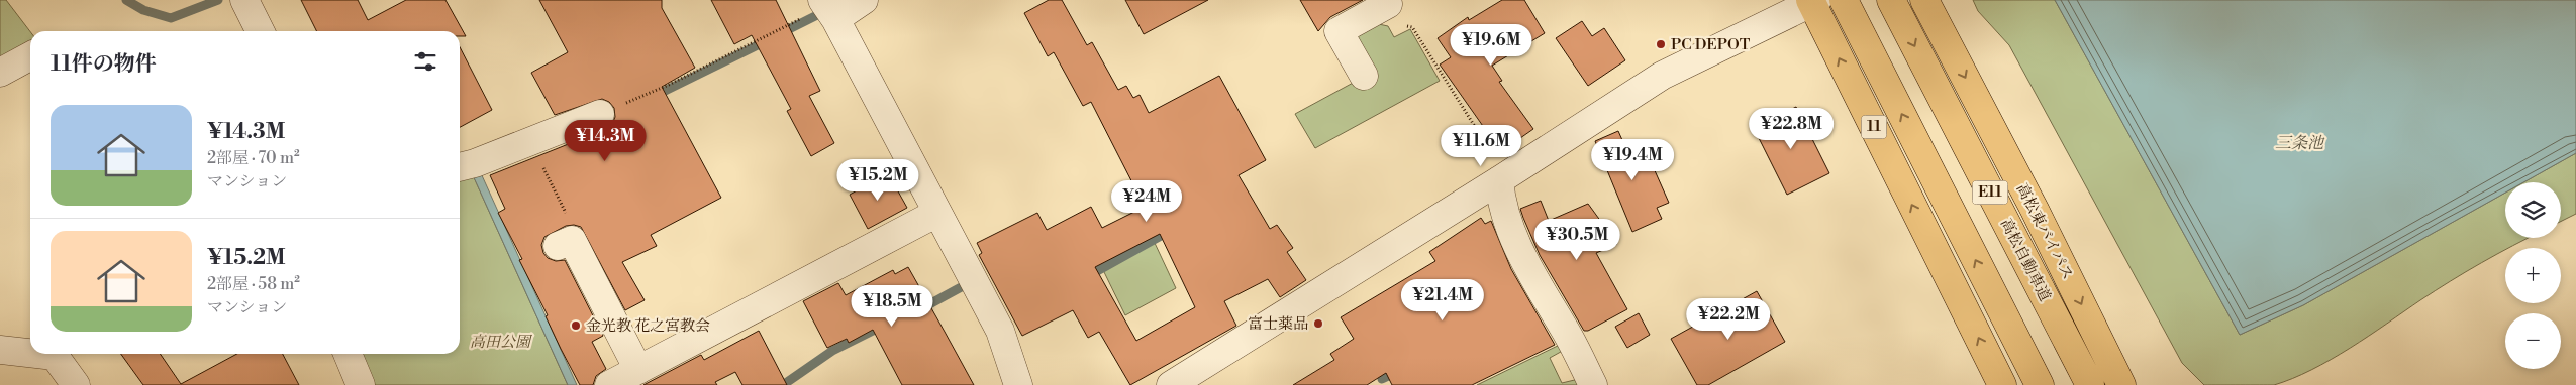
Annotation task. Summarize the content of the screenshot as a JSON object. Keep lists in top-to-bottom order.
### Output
{
  "streets": {
    "highway": [
      "11",
      "E11",
      "高松東バイパス",
      "高松自動車道"
    ]
  },
  "water": ["三条池"],
  "parks": ["高田公園"],
  "places": ["PC DEPOT", "富士薬品", "金光教 花之宮教会"],
  "page": {
    "price": [
      "¥19.6M",
      "¥22.8M",
      "¥14.3M",
      "¥11.6M",
      "¥19.4M",
      "¥15.2M",
      "¥24M",
      "¥30.5M",
      "¥21.4M",
      "¥18.5M",
      "¥22.2M"
    ],
    "heading": "11件の物件",
    "list": [
      {
        "name": "¥14.3M",
        "note": "2部屋 · 70 m² · マンション"
      },
      {
        "name": "¥15.2M",
        "note": "2部屋 · 58 m² · マンション"
      }
    ],
    "map_buttons": ["+", "−"]
  }
}
